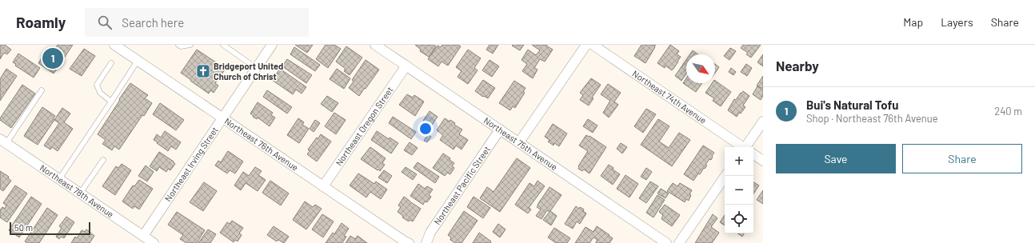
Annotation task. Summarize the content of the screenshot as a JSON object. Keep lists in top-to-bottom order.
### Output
{
  "streets": {
    "street": [
      "Northeast 74th Avenue",
      "Northeast Oregon Street",
      "Northeast 76th Avenue",
      "Northeast 75th Avenue",
      "Northeast Irving Street",
      "Northeast Pacific Street",
      "Northeast 78th Avenue"
    ]
  },
  "crossings": [
    ["Northeast Oregon Street", "Northeast 76th Avenue"],
    ["Northeast Oregon Street", "Northeast 75th Avenue"],
    ["Northeast 76th Avenue", "Northeast Irving Street"],
    ["Northeast 75th Avenue", "Northeast Pacific Street"],
    ["Northeast Irving Street", "Northeast 78th Avenue"]
  ],
  "places": {
    "church": ["Bridgeport United Church of Christ"]
  },
  "scale_bar": "50 m",
  "north": "bottom right",
  "page": {
    "header": "Roamly",
    "search": "Search here",
    "nav": ["Map", "Layers", "Share"],
    "heading": "Nearby",
    "pins": "1",
    "list": [
      {
        "mark": "1",
        "name": "Bui's Natural Tofu",
        "note": "Shop · Northeast 76th Avenue",
        "value": "240 m"
      }
    ],
    "buttons": ["Save", "Share"],
    "map_buttons": ["+", "−"],
    "scale": "50 m"
  }
}
